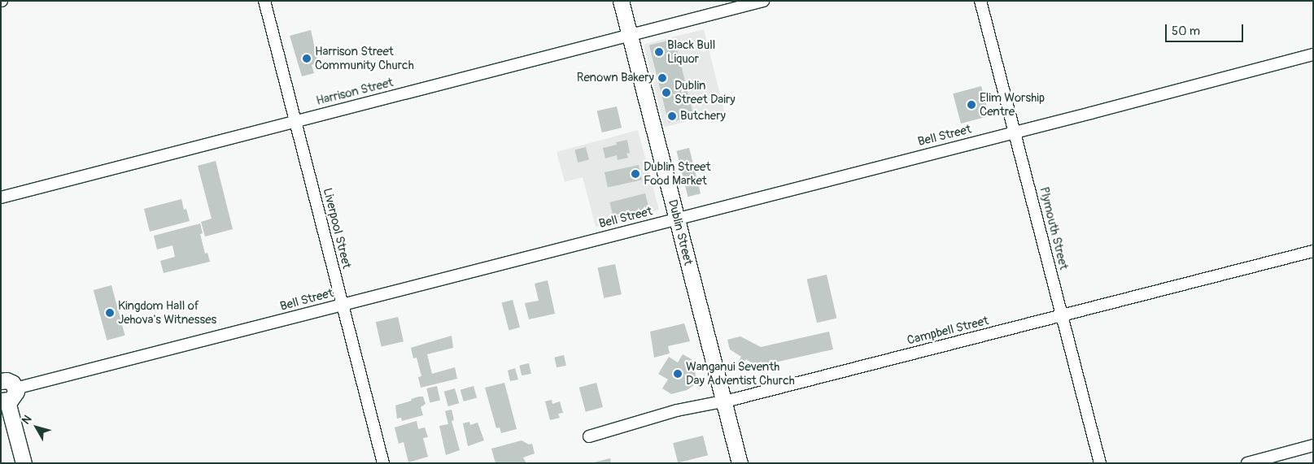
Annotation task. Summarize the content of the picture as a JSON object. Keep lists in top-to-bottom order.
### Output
{
  "streets": {
    "main road": ["Dublin Street"],
    "street": [
      "Harrison Street",
      "Bell Street",
      "Liverpool Street",
      "Plymouth Street",
      "Campbell Street"
    ]
  },
  "crossings": [
    ["Harrison Street", "Liverpool Street"],
    ["Harrison Street", "Dublin Street"],
    ["Bell Street", "Liverpool Street"],
    ["Bell Street", "Plymouth Street"],
    ["Bell Street", "Dublin Street"],
    ["Plymouth Street", "Campbell Street"],
    ["Dublin Street", "Campbell Street"]
  ],
  "places": [
    "Black Bull Liquor",
    "Harrison Street Community Church",
    "Renown Bakery",
    "Dublin Street Dairy",
    "Elim Worship Centre",
    "Butchery",
    "Dublin Street Food Market",
    "Kingdom Hall of Jehova's Witnesses",
    "Wanganui Seventh Day Adventist Church"
  ],
  "scale_bar": "50 m",
  "north": "top left"
}
